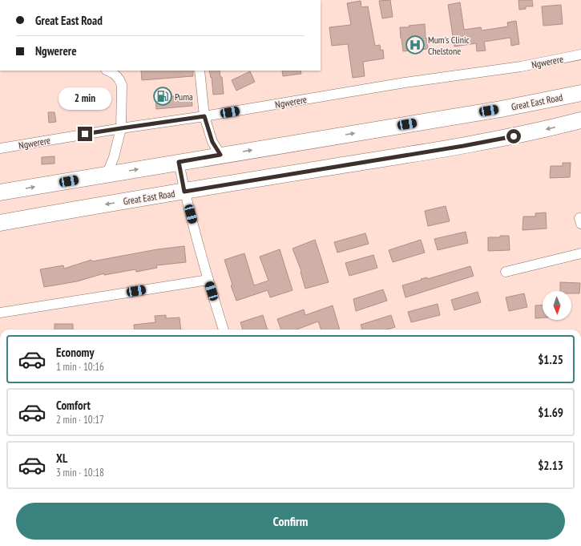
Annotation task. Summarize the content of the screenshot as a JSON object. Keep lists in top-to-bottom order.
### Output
{
  "streets": {
    "main road": ["Great East Road"],
    "street": ["Ngwerere"]
  },
  "places": {
    "hospital": ["Mum's Clinic Chelstone"],
    "fuel station": ["Puma"]
  },
  "north": "bottom",
  "page": {
    "banner": ["Great East Road", "Ngwerere"],
    "bubble": "2 min",
    "list": [
      {
        "name": "Economy",
        "note": "1 min · 10:16",
        "value": "$1.25"
      },
      {
        "name": "Comfort",
        "note": "2 min · 10:17",
        "value": "$1.69"
      },
      {
        "name": "XL",
        "note": "3 min · 10:18",
        "value": "$2.13"
      }
    ],
    "buttons": "Confirm"
  }
}
